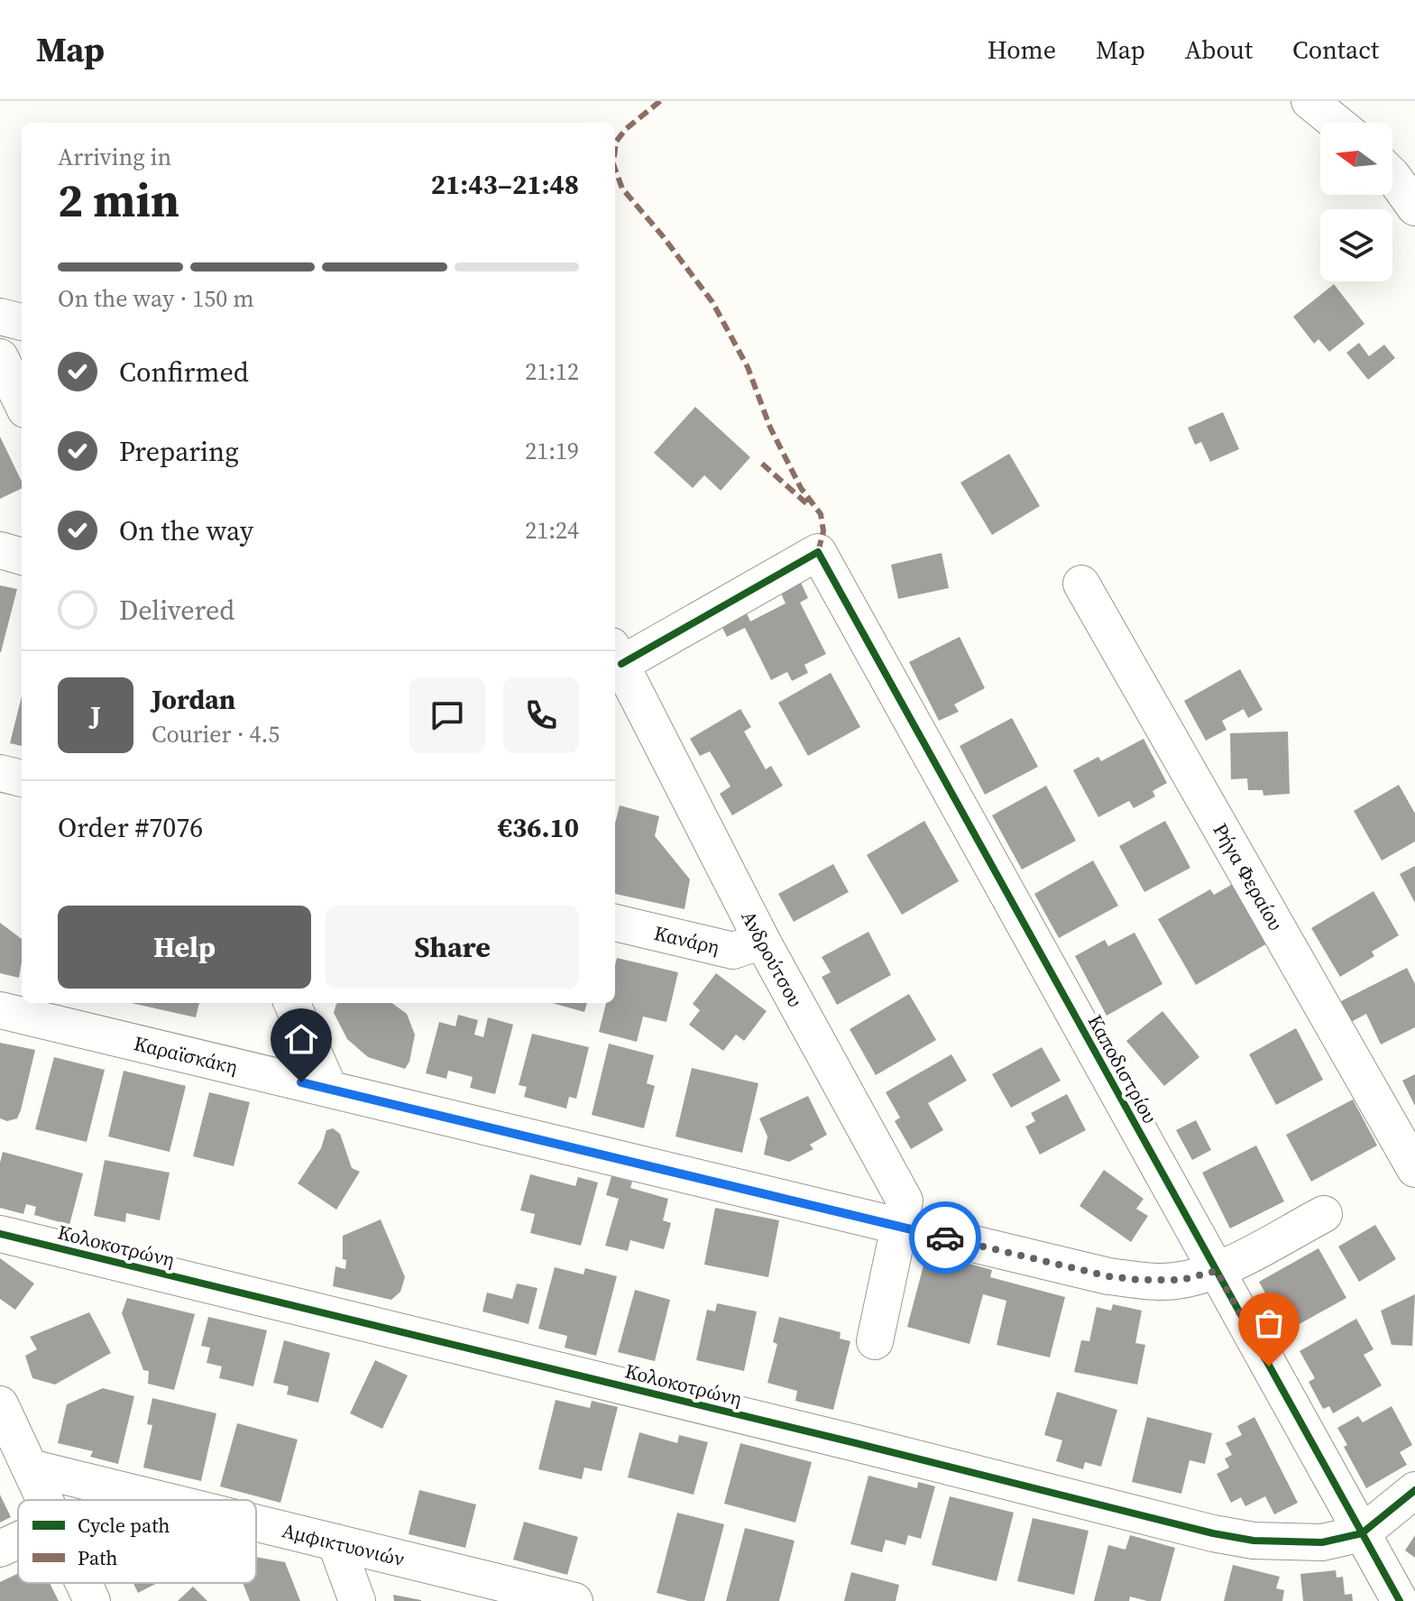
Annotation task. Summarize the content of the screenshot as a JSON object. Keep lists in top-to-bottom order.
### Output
{
  "streets": {
    "street": [
      "Ρήγα Φεραίου",
      "Κανάρη",
      "Ανδρούτσου",
      "Καραϊσκάκη",
      "Καποδιστρίου",
      "Κολοκοτρώνη",
      "Αμφικτυονιών"
    ]
  },
  "crossings": [
    ["Κανάρη", "Ανδρούτσου"],
    ["Ανδρούτσου", "Καραϊσκάκη"],
    ["Ανδρούτσου", "Καποδιστρίου"],
    ["Καραϊσκάκη", "Καποδιστρίου"],
    ["Καποδιστρίου", "Κολοκοτρώνη"]
  ],
  "legend": ["Cycle path", "Path"],
  "north": "left",
  "page": {
    "header": "Map",
    "nav": [
      "Home",
      "Map",
      "About",
      "Contact"
    ],
    "heading": ["2 min", "Arriving in", "21:43–21:48"],
    "panel": [
      "Jordan",
      "Courier · 4.5",
      "Order #7076",
      "€36.10"
    ],
    "bar": "On the way · 150 m",
    "list": [
      ["Confirmed", "21:12"],
      ["Preparing", "21:19"],
      ["On the way", "21:24"],
      "Delivered"
    ],
    "round": "J",
    "buttons": ["Help", "Share"]
  }
}
